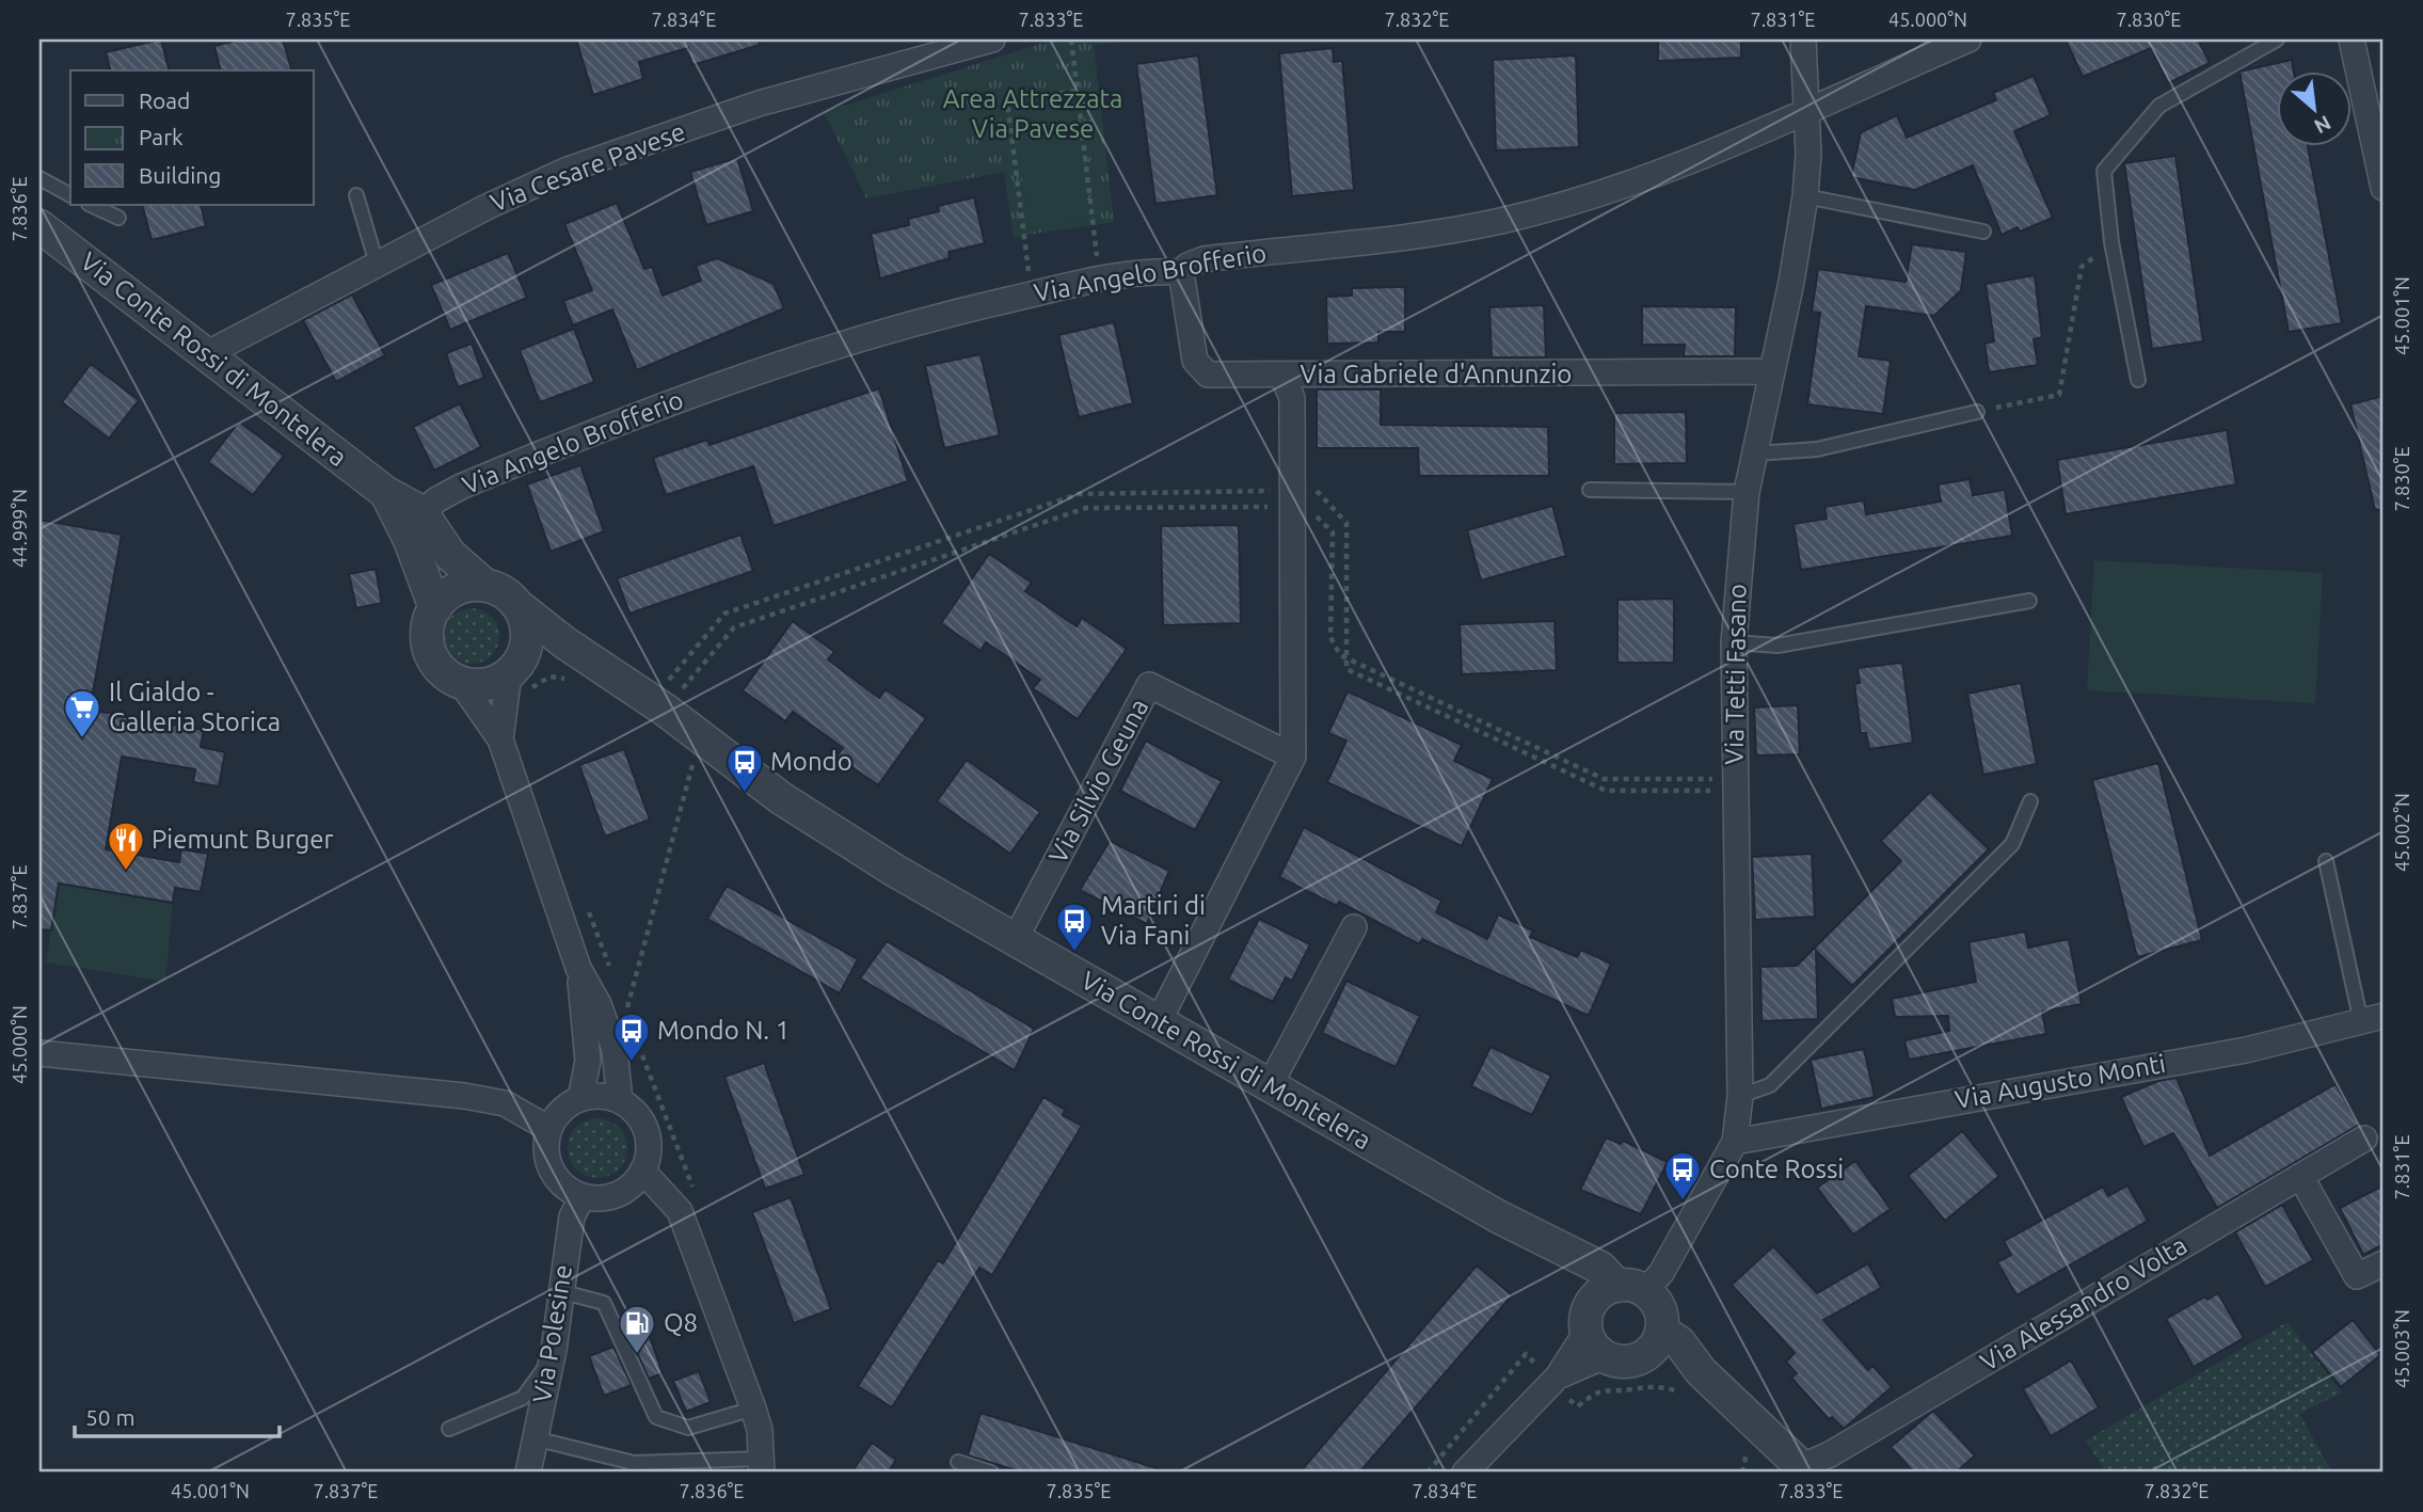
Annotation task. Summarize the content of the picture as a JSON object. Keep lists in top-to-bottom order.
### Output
{
  "streets": {
    "street": [
      "Via Cesare Pavese",
      "Via Angelo Brofferio",
      "Via Conte Rossi di Montelera",
      "Via Gabriele d'Annunzio",
      "Via Tetti Fasano",
      "Via Silvio Geuna",
      "Via Augusto Monti",
      "Via Alessandro Volta",
      "Via Polesine"
    ]
  },
  "crossings": [
    ["Via Cesare Pavese", "Via Conte Rossi di Montelera"],
    ["Via Angelo Brofferio", "Via Conte Rossi di Montelera"],
    ["Via Angelo Brofferio", "Via Gabriele d'Annunzio"],
    ["Via Angelo Brofferio", "Via Tetti Fasano"],
    ["Via Conte Rossi di Montelera", "Via Tetti Fasano"],
    ["Via Conte Rossi di Montelera", "Via Silvio Geuna"],
    ["Via Gabriele d'Annunzio", "Via Tetti Fasano"],
    ["Via Tetti Fasano", "Via Augusto Monti"]
  ],
  "parks": ["Area Attrezzata Via Pavese"],
  "places": {
    "supermarket": ["Il Gialdo - Galleria Storica"],
    "bus stop": [
      "Mondo",
      "Martiri di Via Fani",
      "Mondo N. 1",
      "Conte Rossi"
    ],
    "restaurant": ["Piemunt Burger"],
    "fuel station": ["Q8"]
  },
  "legend": ["Road", "Park", "Building"],
  "scale_bar": "50 m",
  "north": "bottom right",
  "coordinates": [
    "7.835°E",
    "7.834°E",
    "7.833°E",
    "7.832°E",
    "7.831°E",
    "45.000°N",
    "7.830°E",
    "7.836°E",
    "45.001°N",
    "44.999°N",
    "45.002°N",
    "7.837°E",
    "45.003°N"
  ]
}
